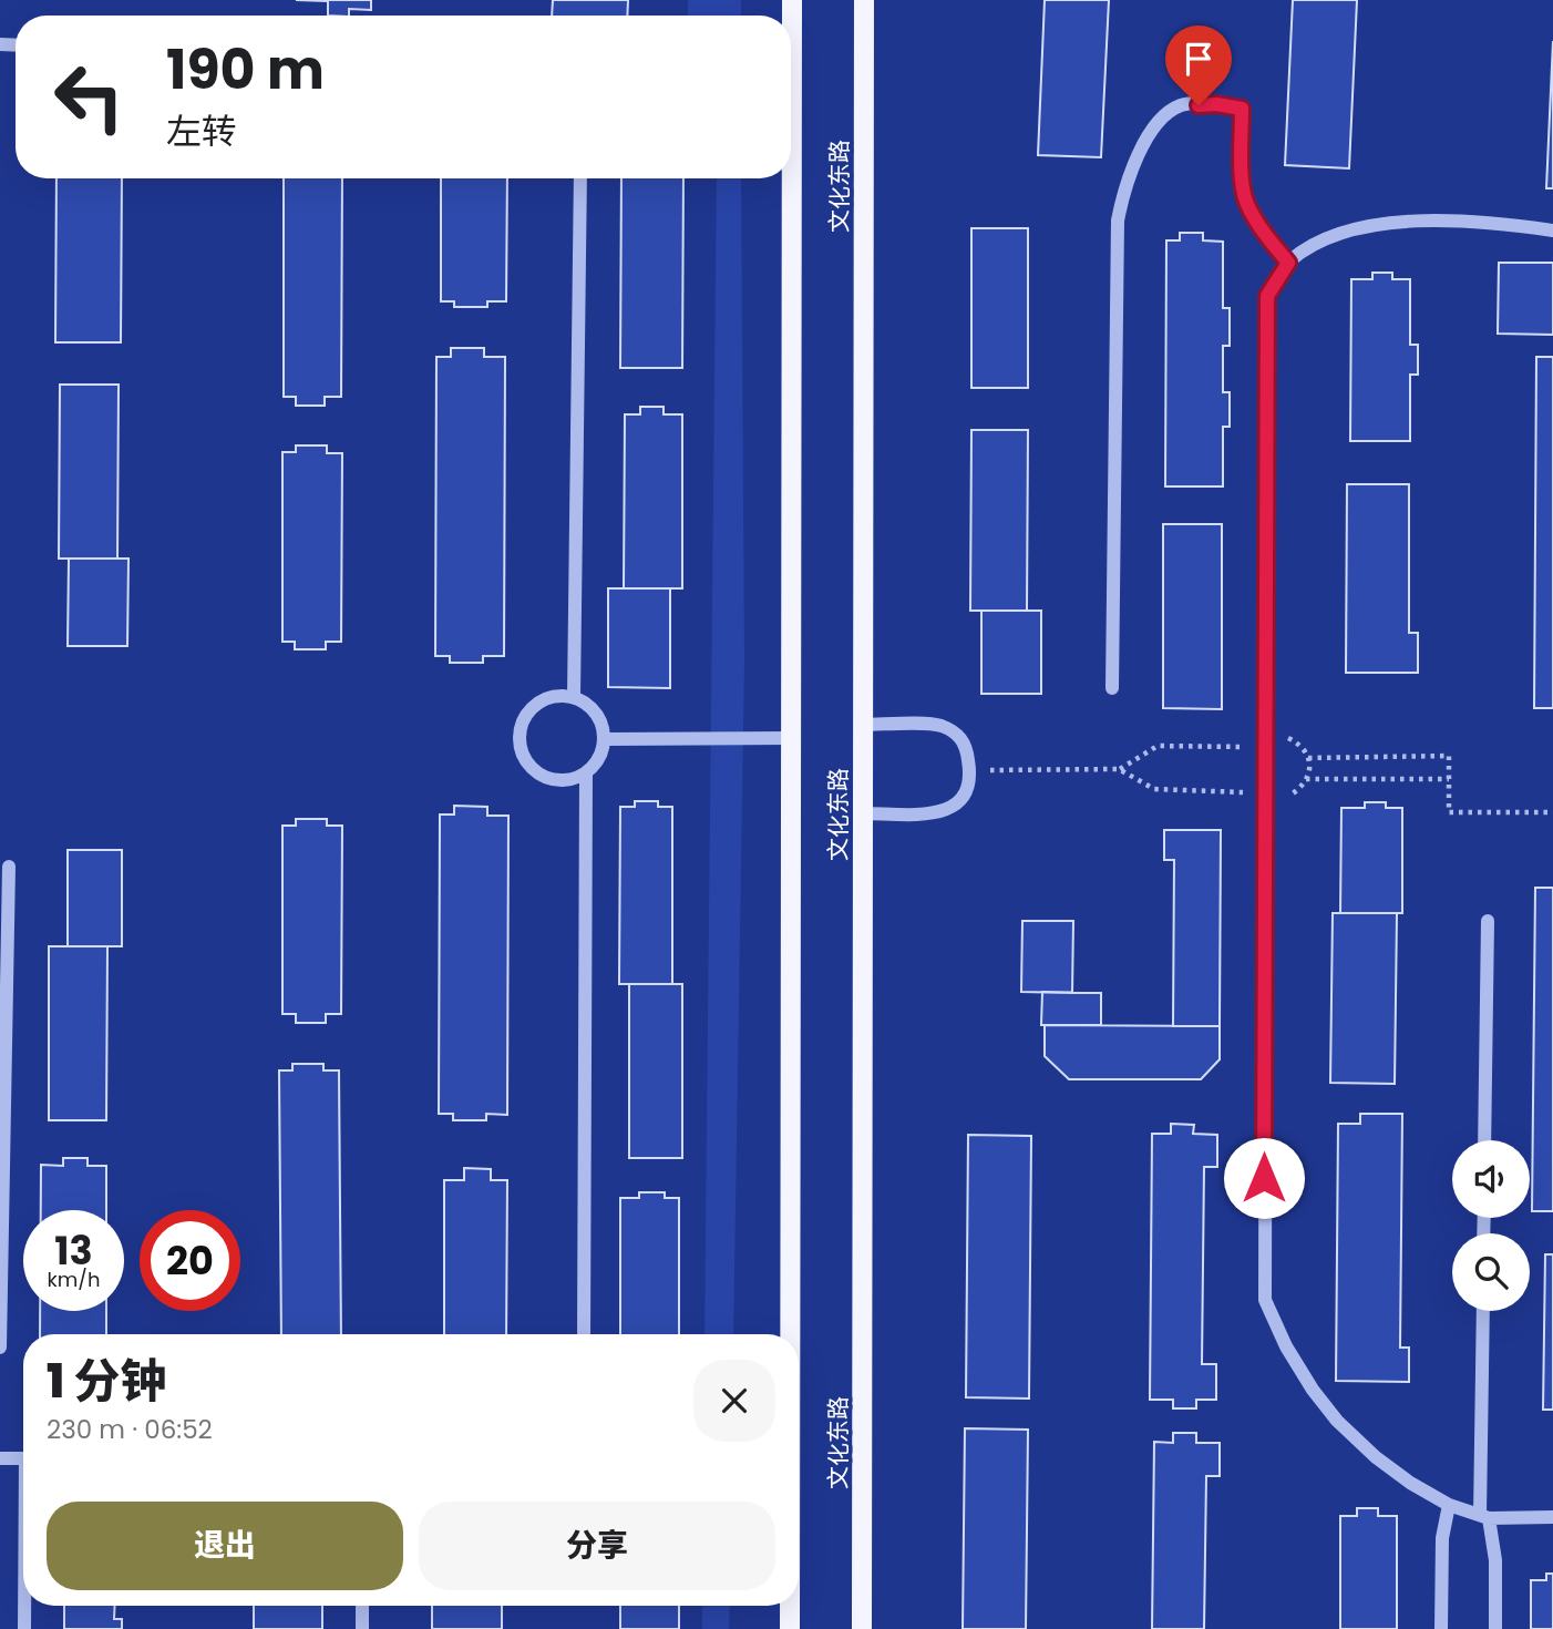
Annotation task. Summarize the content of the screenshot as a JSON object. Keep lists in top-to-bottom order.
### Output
{
  "streets": {
    "main road": ["文化东路"]
  },
  "page": {
    "turn": ["190 m", "左转"],
    "speed": "13 km/h",
    "limit": "20",
    "heading": ["1 分钟", "230 m · 06:52"],
    "buttons": ["退出", "分享"]
  }
}
